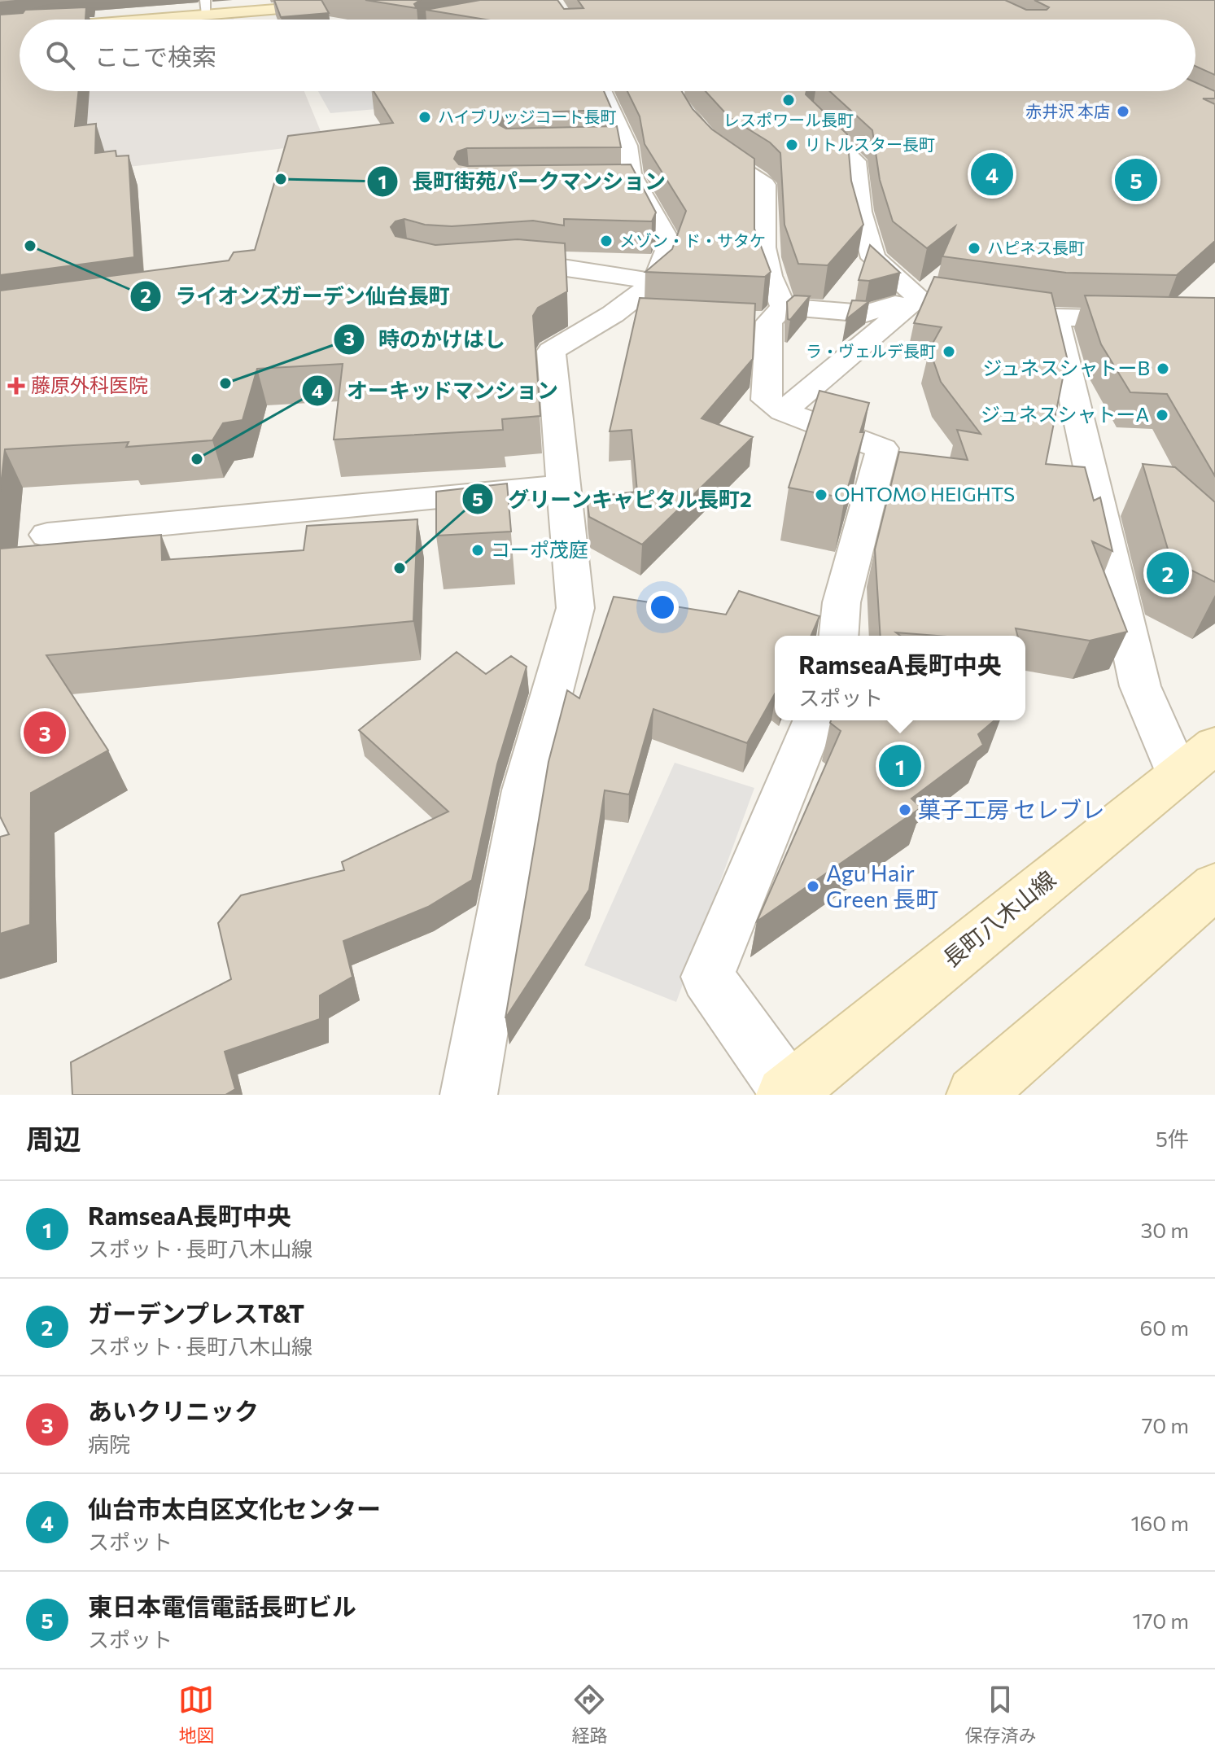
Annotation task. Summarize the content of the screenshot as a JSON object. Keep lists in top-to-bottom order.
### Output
{
  "streets": {
    "street": ["長町八木山線"]
  },
  "places": {
    "other": [
      "レスポワール長町",
      "赤井沢 本店",
      "ハイブリッジコート長町",
      "リトルスター長町",
      "長町街苑パークマンション",
      "メゾン・ド・サタケ",
      "ライオンズガーデン仙台長町",
      "ハピネス長町",
      "ラ・ヴェルデ長町",
      "ジュネスシャトーB",
      "時のかけはし",
      "ジュネスシャトーA",
      "オーキッドマンション",
      "OHTOMO HEIGHTS",
      "コーポ茂庭",
      "グリーンキャピタル長町2",
      "菓子工房 セレブレ",
      "Agu Hair Green 長町"
    ],
    "health": ["藤原外科医院"]
  },
  "page": {
    "search": "ここで検索",
    "pins": [
      "4",
      "5",
      "2",
      "3",
      "1"
    ],
    "popup": ["RamseaA長町中央", "スポット"],
    "heading": ["周辺", "5件"],
    "list": [
      {
        "mark": "1",
        "name": "RamseaA長町中央",
        "note": "スポット · 長町八木山線",
        "value": "30 m"
      },
      {
        "mark": "2",
        "name": "ガーデンプレスT&T",
        "note": "スポット · 長町八木山線",
        "value": "60 m"
      },
      {
        "mark": "3",
        "name": "あいクリニック",
        "note": "病院",
        "value": "70 m"
      },
      {
        "mark": "4",
        "name": "仙台市太白区文化センター",
        "note": "スポット",
        "value": "160 m"
      },
      {
        "mark": "5",
        "name": "東日本電信電話長町ビル",
        "note": "スポット",
        "value": "170 m"
      }
    ],
    "nav": ["地図", "経路", "保存済み"]
  }
}
